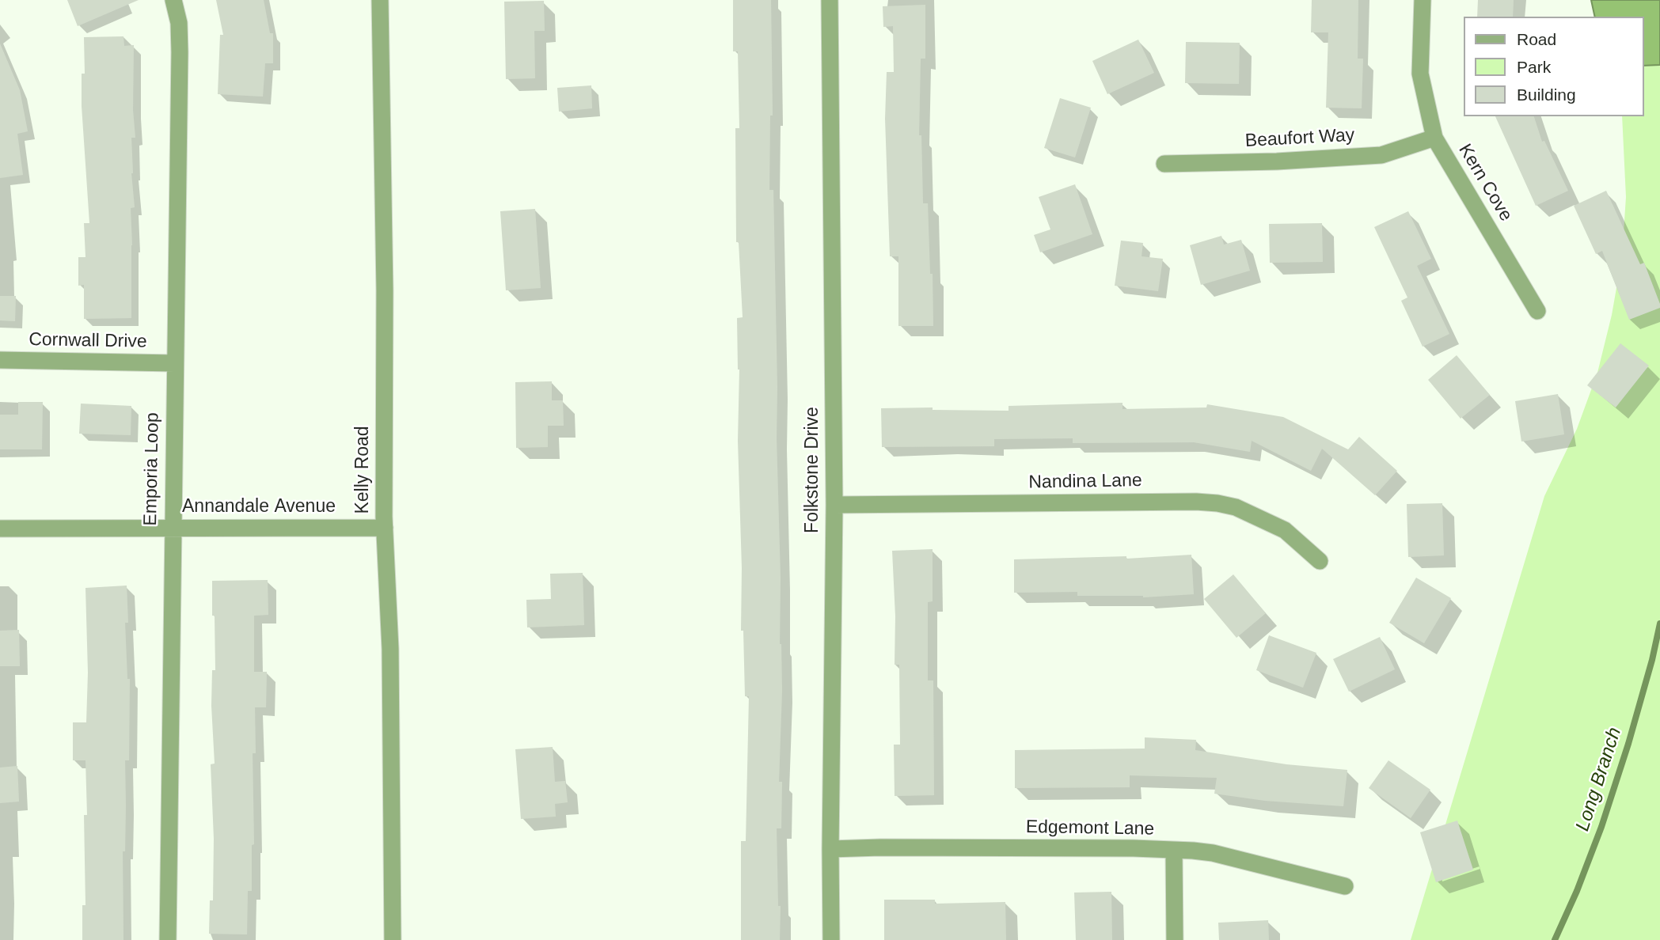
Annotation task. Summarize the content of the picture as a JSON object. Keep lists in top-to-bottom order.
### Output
{
  "streets": {
    "street": [
      "Beaufort Way",
      "Kern Cove",
      "Cornwall Drive",
      "Emporia Loop",
      "Kelly Road",
      "Folkstone Drive",
      "Nandina Lane",
      "Annandale Avenue",
      "Edgemont Lane"
    ]
  },
  "crossings": [
    ["Beaufort Way", "Kern Cove"],
    ["Cornwall Drive", "Emporia Loop"],
    ["Emporia Loop", "Annandale Avenue"],
    ["Kelly Road", "Annandale Avenue"],
    ["Folkstone Drive", "Nandina Lane"],
    ["Folkstone Drive", "Edgemont Lane"]
  ],
  "water": ["Long Branch"],
  "legend": ["Road", "Park", "Building"]
}
